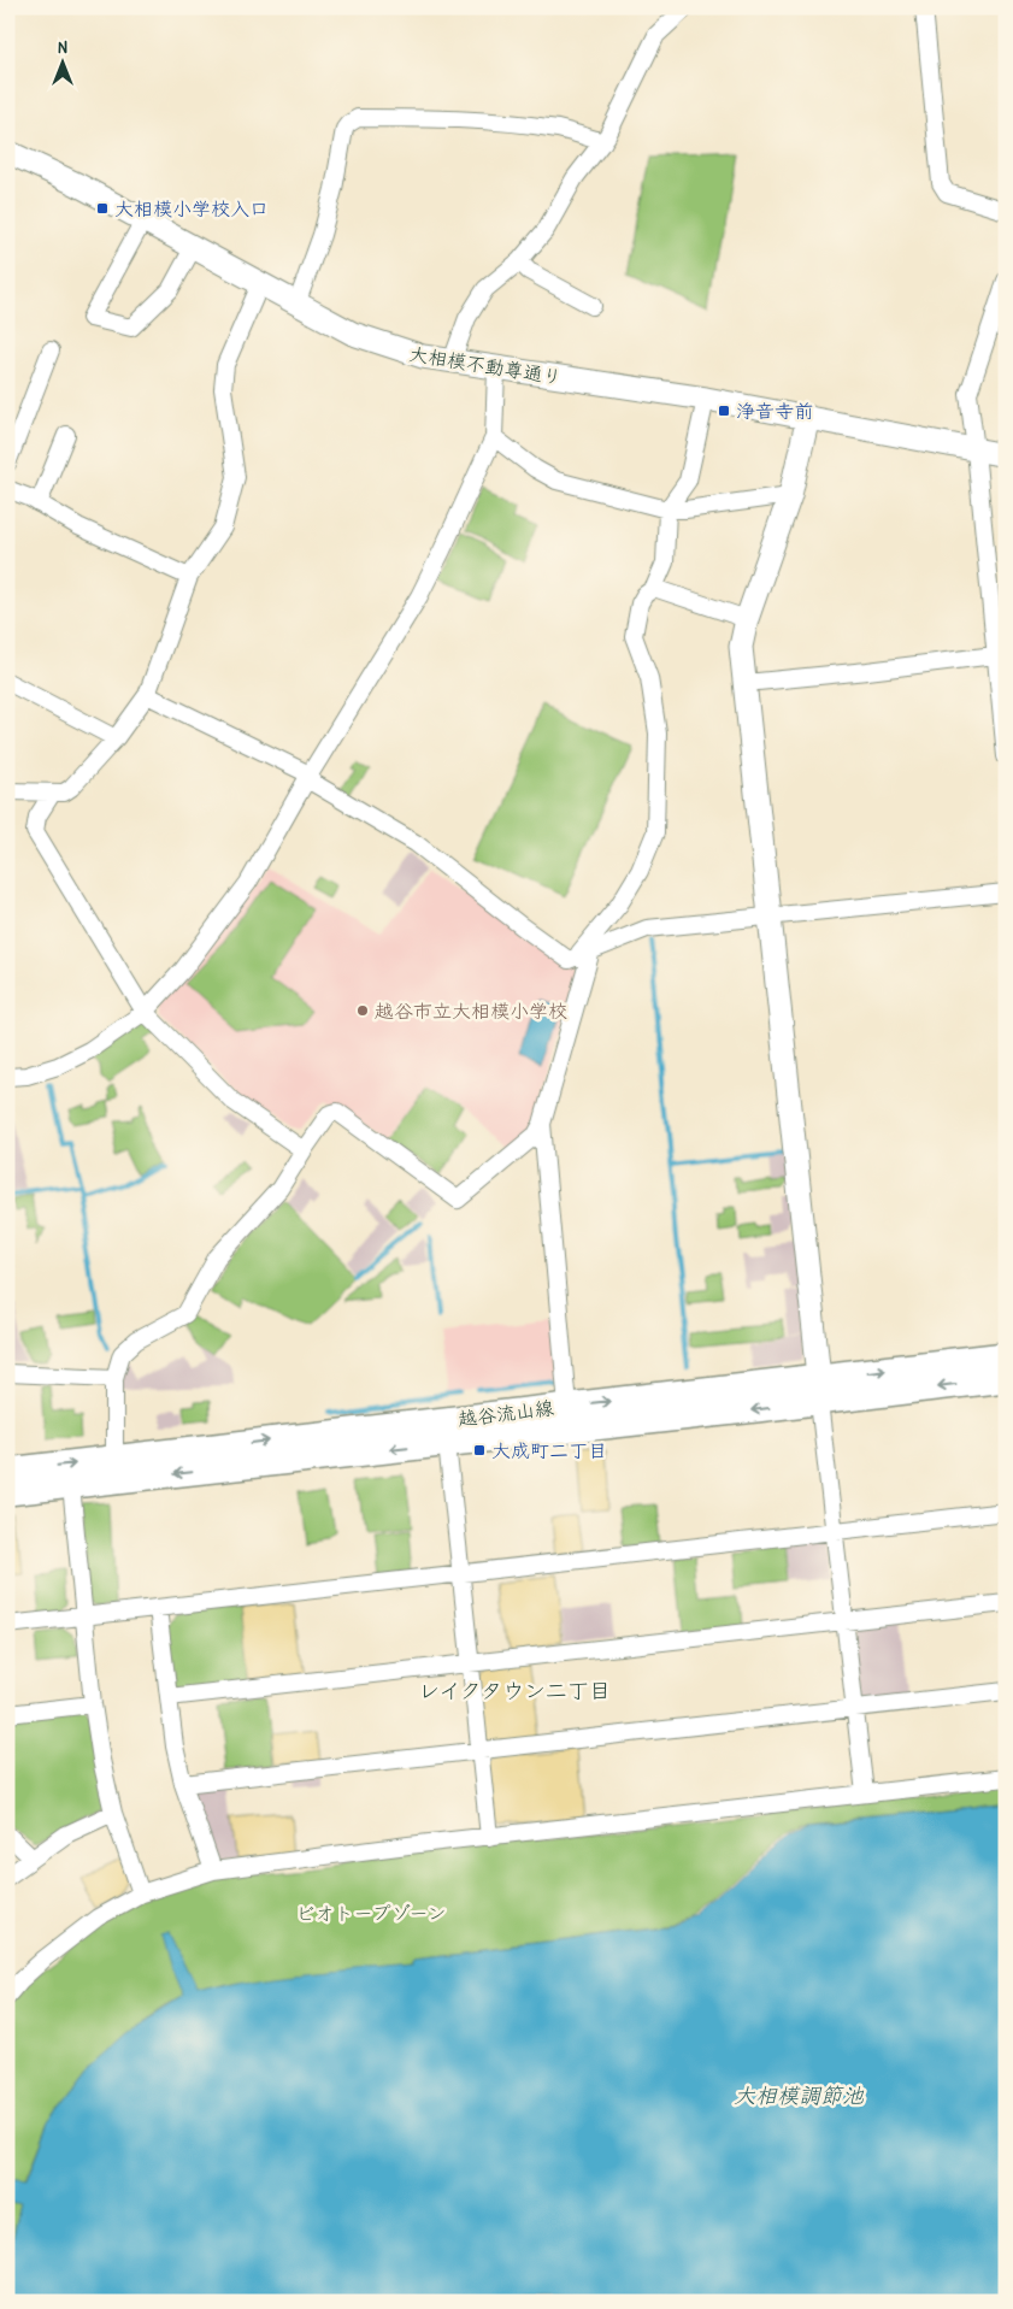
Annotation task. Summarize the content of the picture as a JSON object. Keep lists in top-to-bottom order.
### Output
{
  "streets": {
    "main road": ["越谷流山線"],
    "street": ["大相模不動尊通り"]
  },
  "districts": ["レイクタウン二丁目"],
  "water": ["大相模調節池"],
  "parks": ["ビオトープゾーン"],
  "places": {
    "transit": ["大相模小学校入口", "浄音寺前", "大成町二丁目"],
    "other": ["越谷市立大相模小学校"]
  },
  "north": "top"
}
